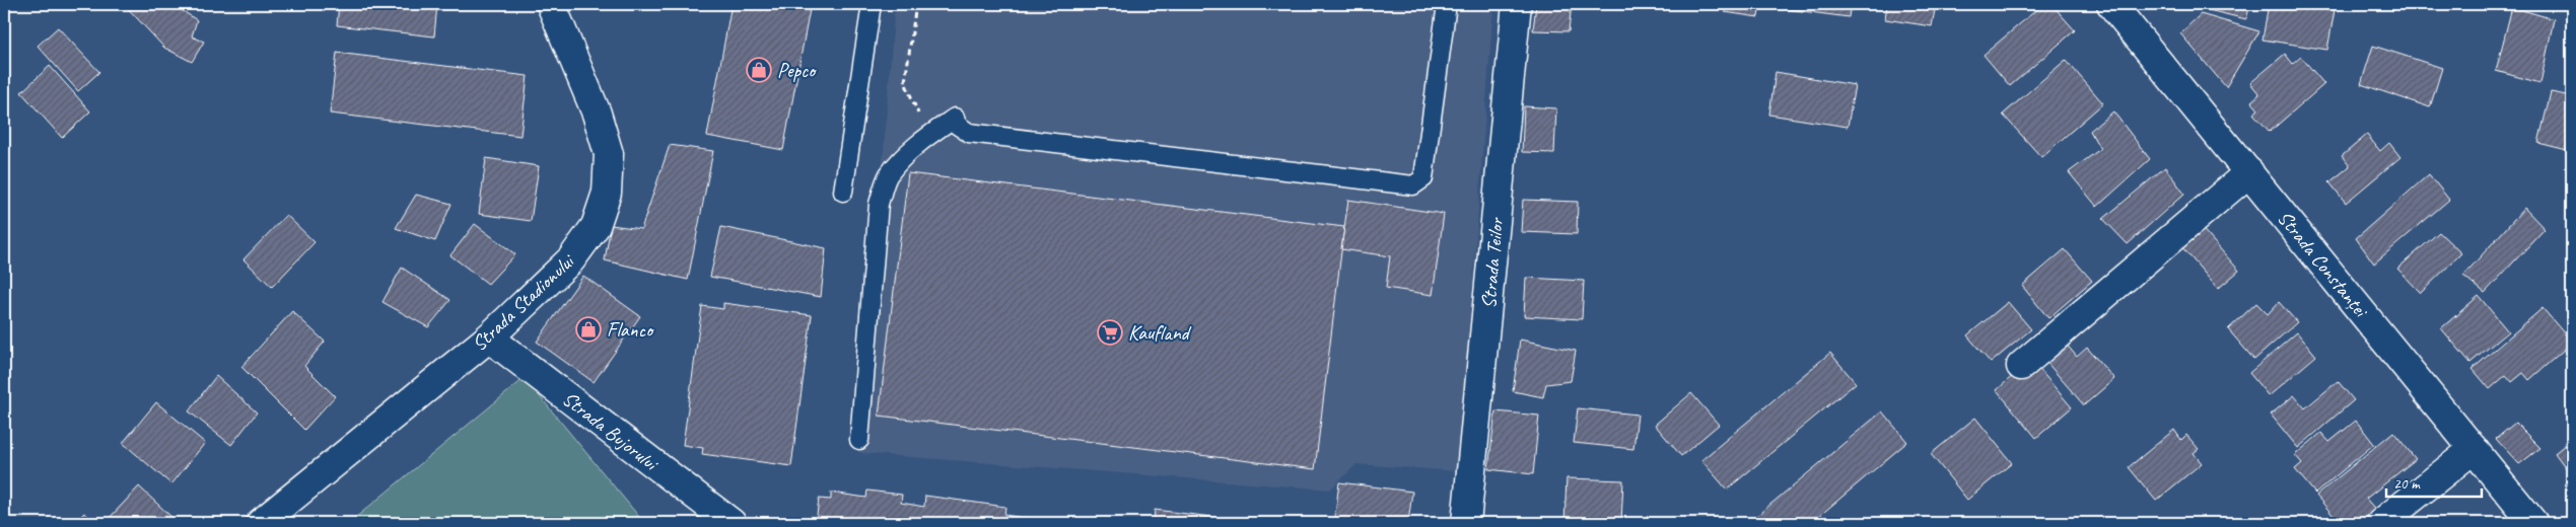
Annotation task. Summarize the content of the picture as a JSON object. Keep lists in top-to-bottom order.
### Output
{
  "streets": {
    "street": [
      "Strada Teilor",
      "Strada Constanței",
      "Strada Stadionului",
      "Strada Bujorului"
    ]
  },
  "crossings": [
    ["Strada Stadionului", "Strada Bujorului"]
  ],
  "places": {
    "shop": ["Pepco", "Flanco"],
    "supermarket": ["Kaufland"]
  },
  "scale_bar": "20 m"
}
